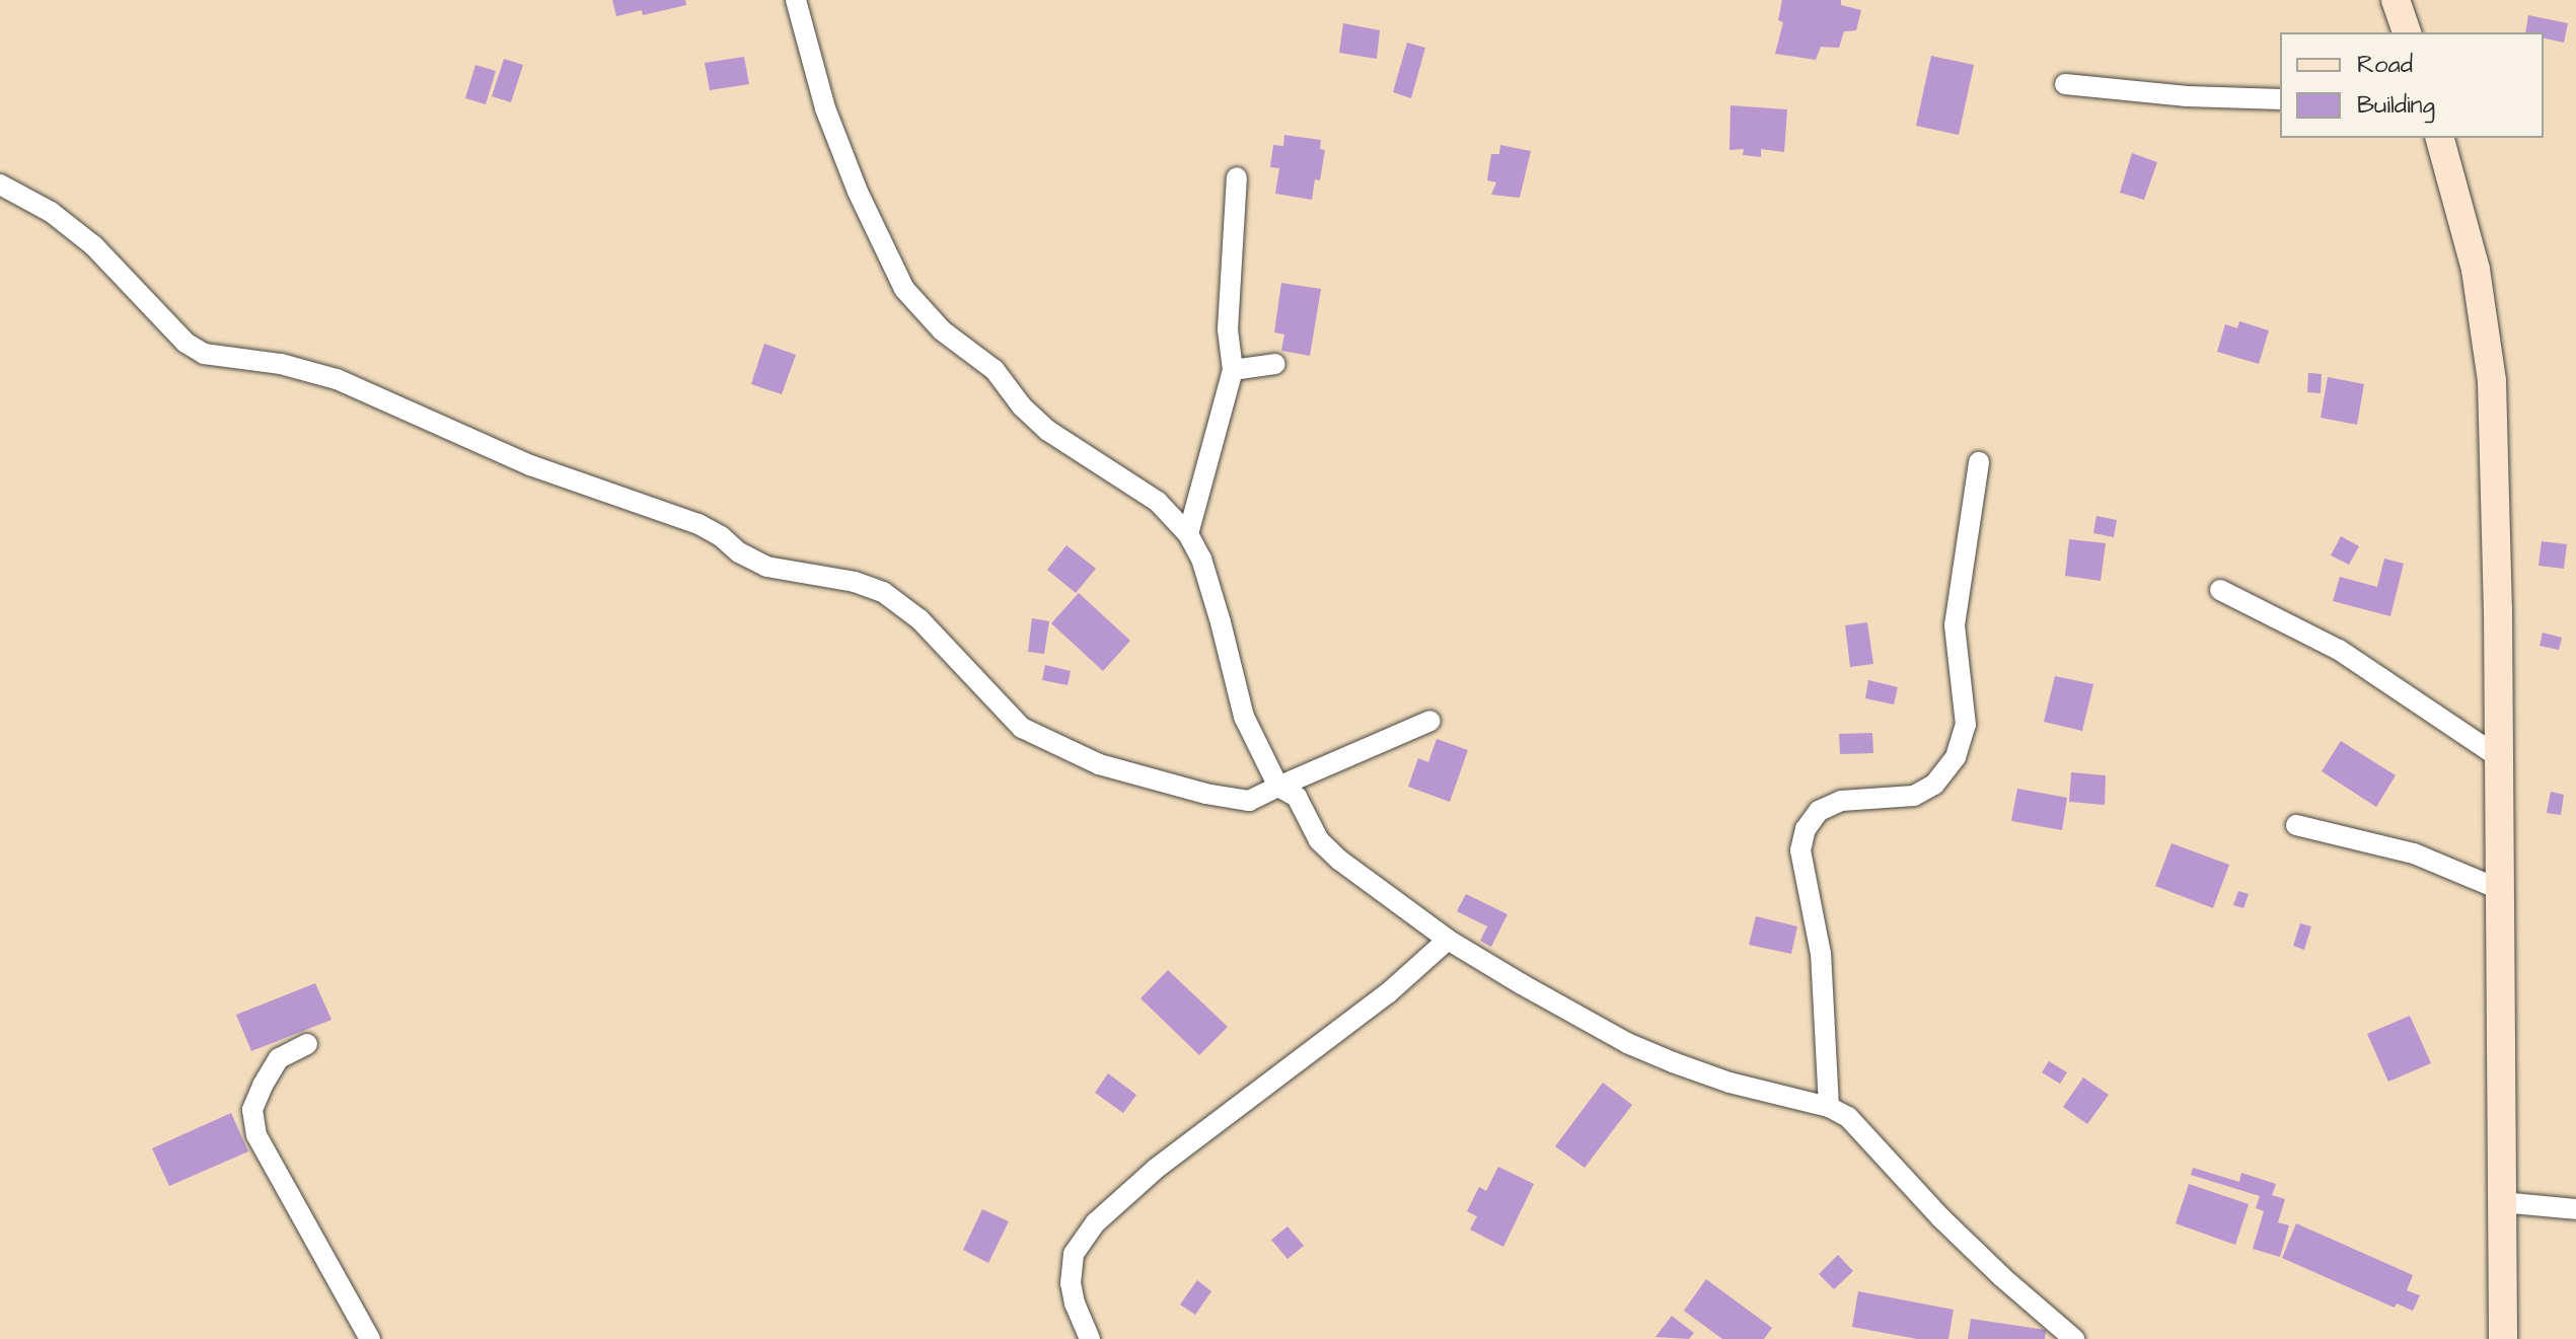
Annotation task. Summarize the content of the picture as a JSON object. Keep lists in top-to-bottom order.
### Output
{
  "legend": ["Road", "Building"]
}
